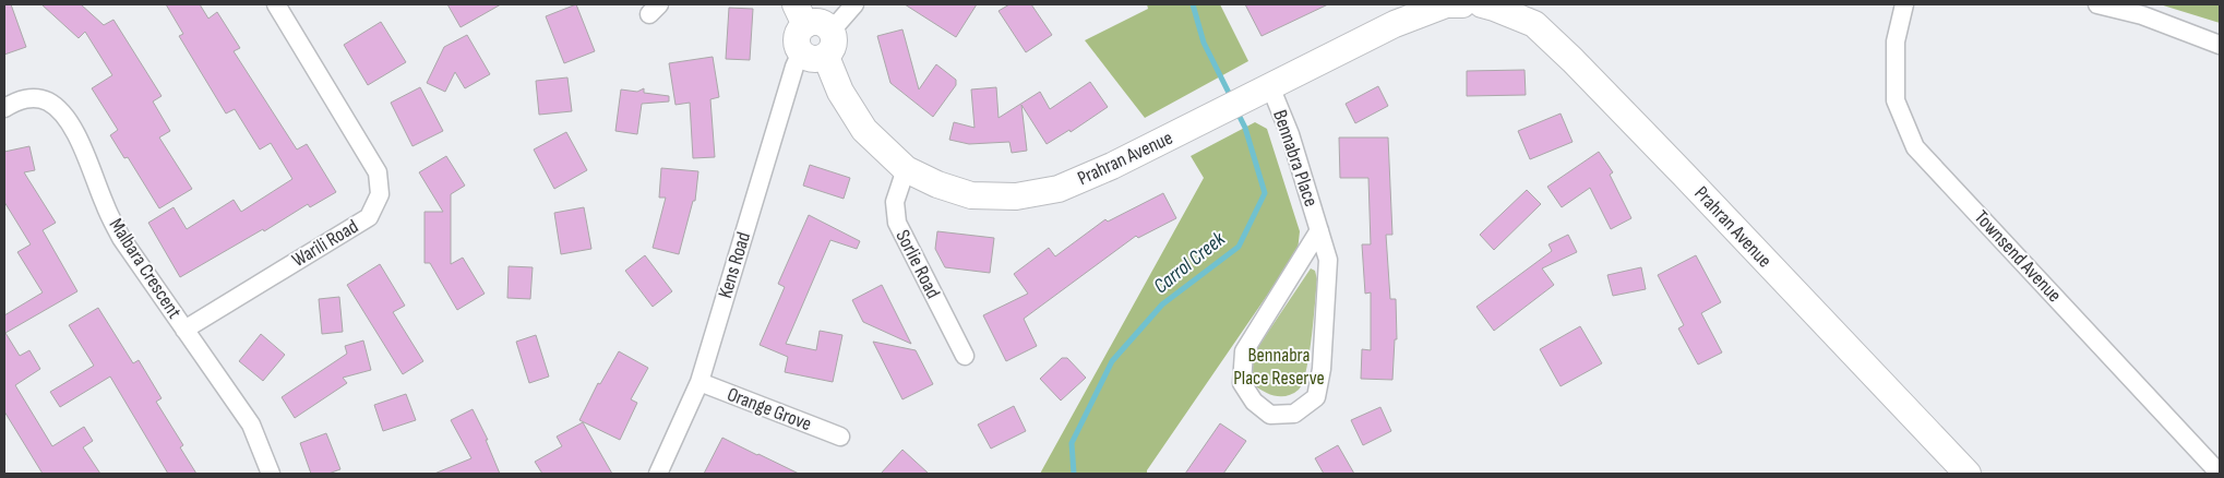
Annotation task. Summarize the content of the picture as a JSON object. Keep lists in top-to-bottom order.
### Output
{
  "streets": {
    "street": [
      "Prahran Avenue",
      "Bennabra Place",
      "Warili Road",
      "Townsend Avenue",
      "Sorlie Road",
      "Kens Road",
      "Malbara Crescent",
      "Orange Grove"
    ]
  },
  "crossings": [
    ["Prahran Avenue", "Bennabra Place"],
    ["Prahran Avenue", "Sorlie Road"],
    ["Prahran Avenue", "Kens Road"],
    ["Warili Road", "Malbara Crescent"],
    ["Kens Road", "Orange Grove"]
  ],
  "water": ["Carrol Creek"],
  "parks": ["Bennabra Place Reserve"]
}
